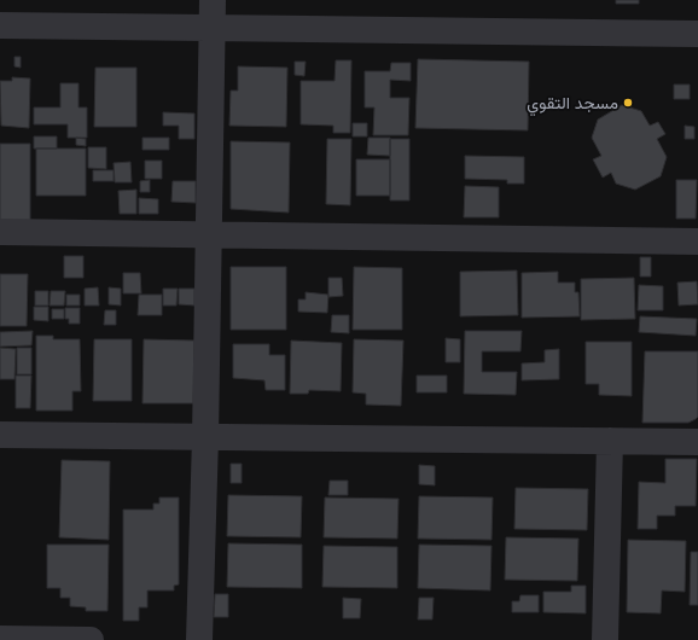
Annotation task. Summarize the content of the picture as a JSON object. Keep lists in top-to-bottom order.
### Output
{
  "places": ["مسجد التقوي"]
}
